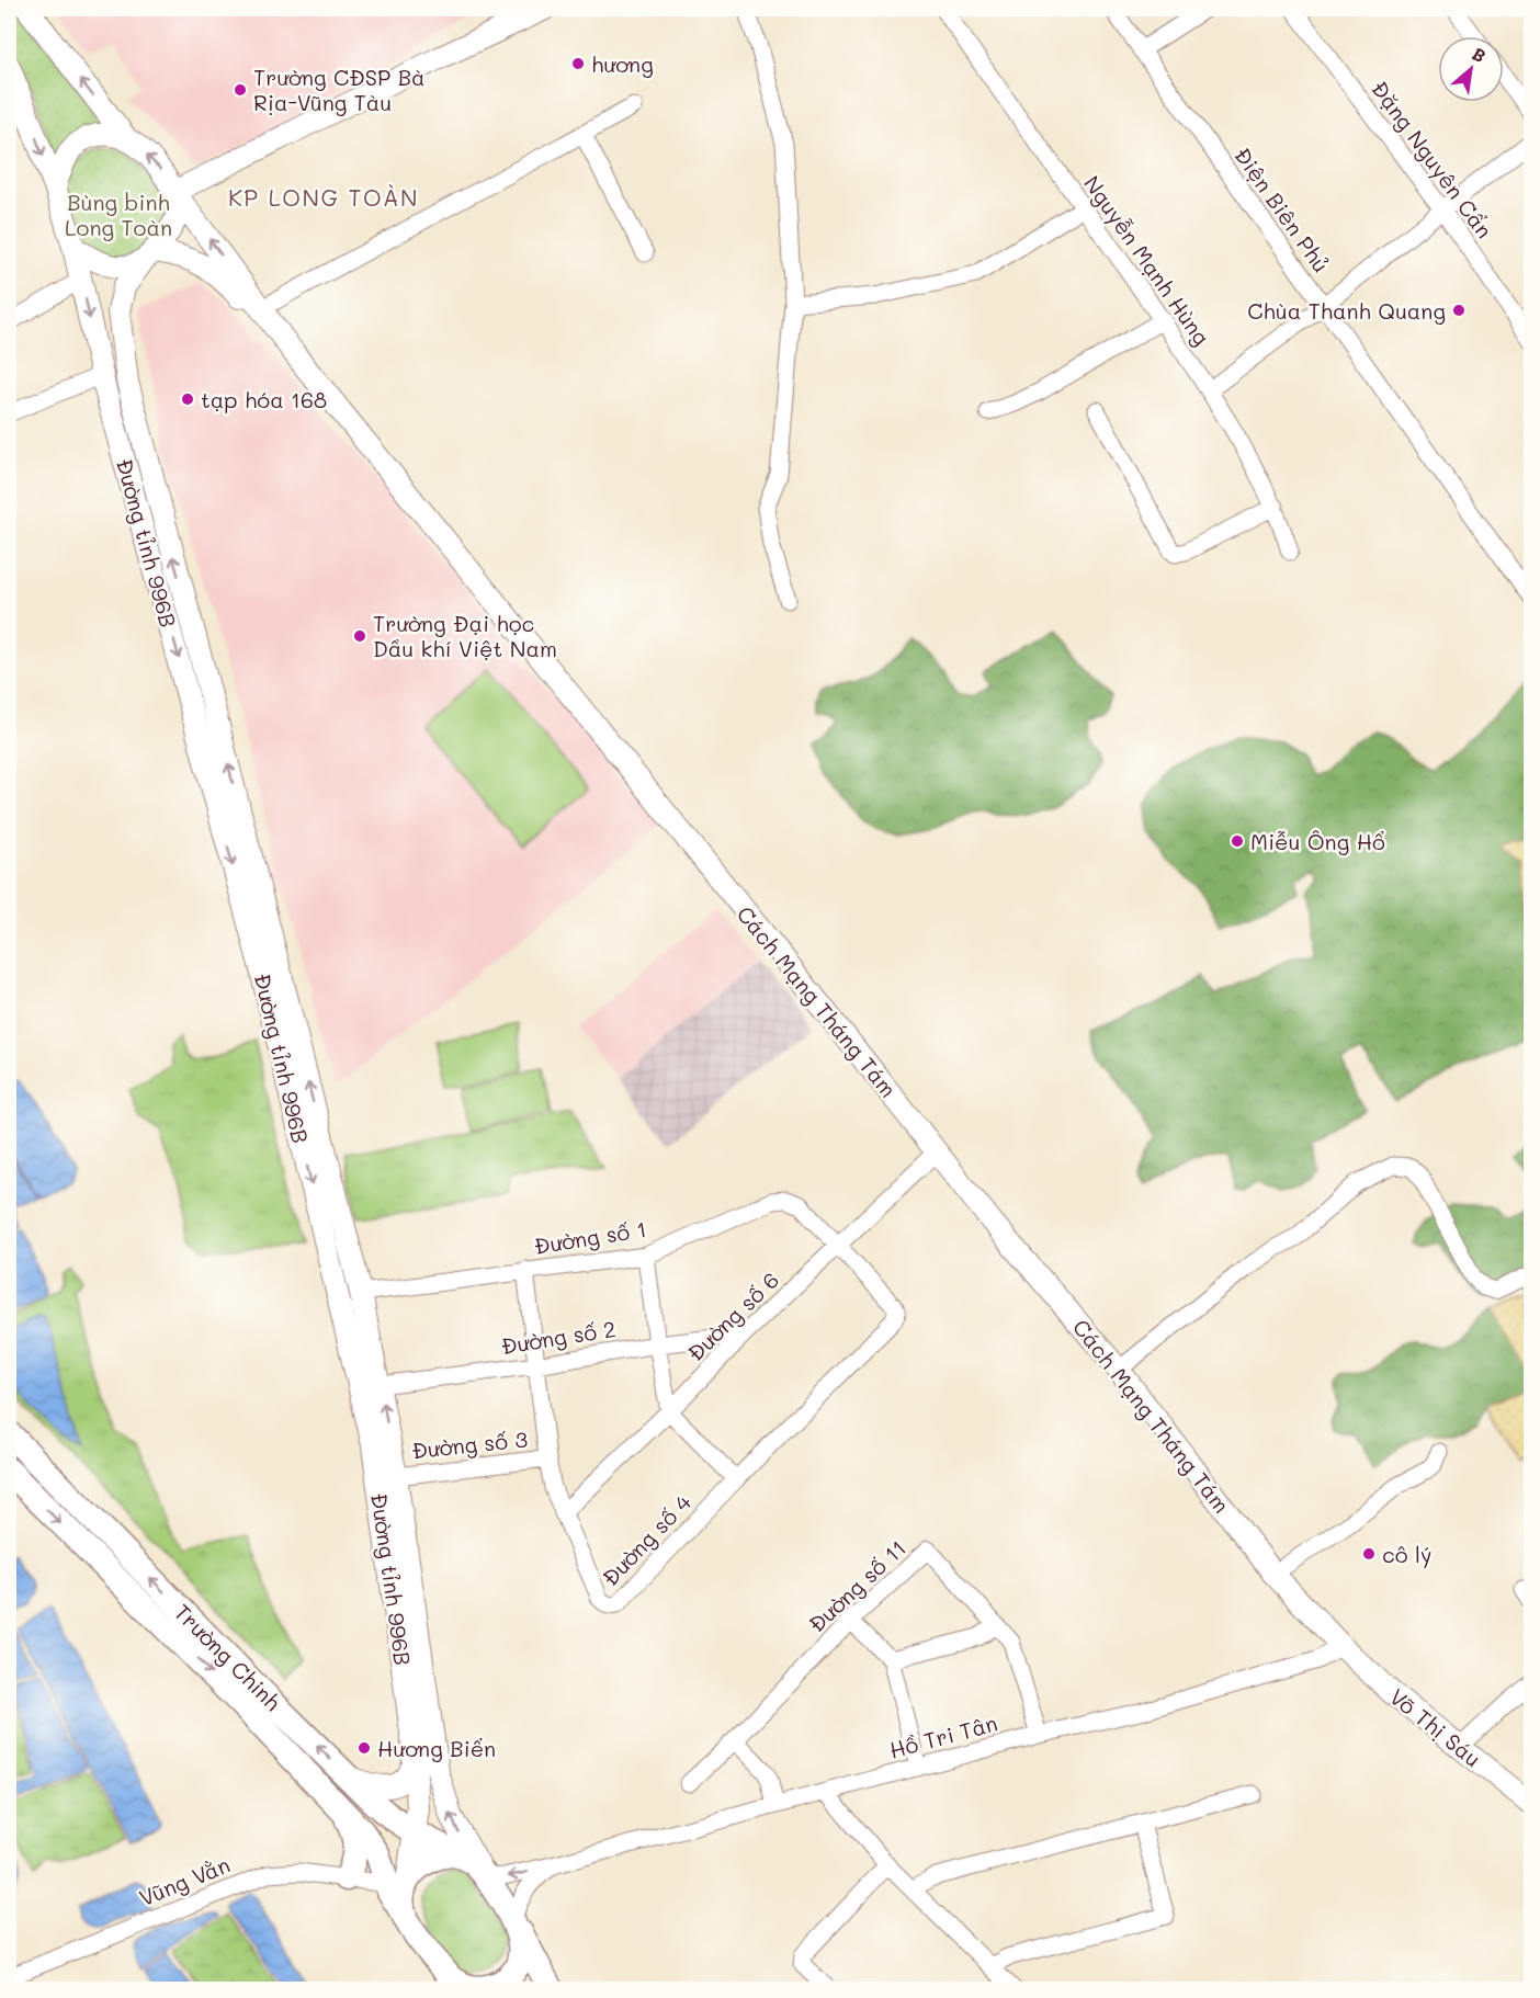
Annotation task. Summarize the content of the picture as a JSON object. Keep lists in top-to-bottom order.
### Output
{
  "streets": {
    "highway": ["Trường Chinh"],
    "main road": ["Đường tỉnh 996B", "Cách Mạng Tháng Tám", "Võ Thị Sáu"],
    "street": [
      "Đặng Nguyên Cẩn",
      "Điện Biên Phủ",
      "Nguyễn Mạnh Hùng",
      "Đường số 1",
      "Đường số 6",
      "Đường số 2",
      "Đường số 3",
      "Đường số 4",
      "Đường số 11",
      "Hồ Tri Tân",
      "Vũng Vằn"
    ]
  },
  "crossings": [
    ["Đường tỉnh 996B", "Cách Mạng Tháng Tám"],
    ["Đường tỉnh 996B", "Đường số 1"],
    ["Đường tỉnh 996B", "Đường số 2"],
    ["Đường tỉnh 996B", "Đường số 3"],
    ["Đường tỉnh 996B", "Trường Chinh"],
    ["Đường tỉnh 996B", "Hồ Tri Tân"],
    ["Đường tỉnh 996B", "Vũng Vằn"],
    ["Cách Mạng Tháng Tám", "Đường số 6"],
    ["Cách Mạng Tháng Tám", "Võ Thị Sáu"],
    ["Cách Mạng Tháng Tám", "Hồ Tri Tân"],
    ["Đường số 1", "Đường số 6"],
    ["Đường số 1", "Đường số 4"],
    ["Đường số 6", "Đường số 2"],
    ["Đường số 6", "Đường số 4"],
    ["Đường số 2", "Đường số 4"],
    ["Đường số 3", "Đường số 4"],
    ["Đường số 11", "Hồ Tri Tân"],
    ["Trường Chinh", "Hồ Tri Tân"],
    ["Trường Chinh", "Vũng Vằn"],
    ["Võ Thị Sáu", "Hồ Tri Tân"],
    ["Hồ Tri Tân", "Vũng Vằn"]
  ],
  "districts": ["KP LONG TOÀN"],
  "parks": ["Bùng binh Long Toàn"],
  "places": [
    "hương",
    "Trường CĐSP Bà Rịa-Vũng Tàu",
    "Chùa Thanh Quang",
    "tạp hóa 168",
    "Trường Đại học Dầu khí Việt Nam",
    "Miễu Ông Hổ",
    "cô lý",
    "Hương Biển"
  ],
  "north": "top right"
}
